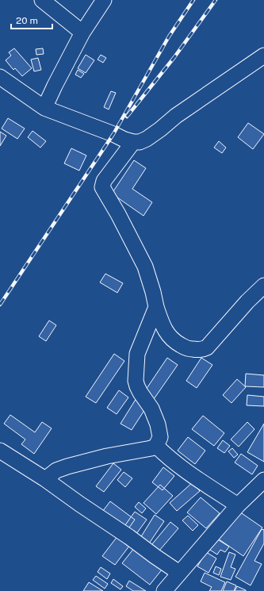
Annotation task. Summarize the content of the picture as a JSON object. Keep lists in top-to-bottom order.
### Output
{
  "scale_bar": "20 m"
}
